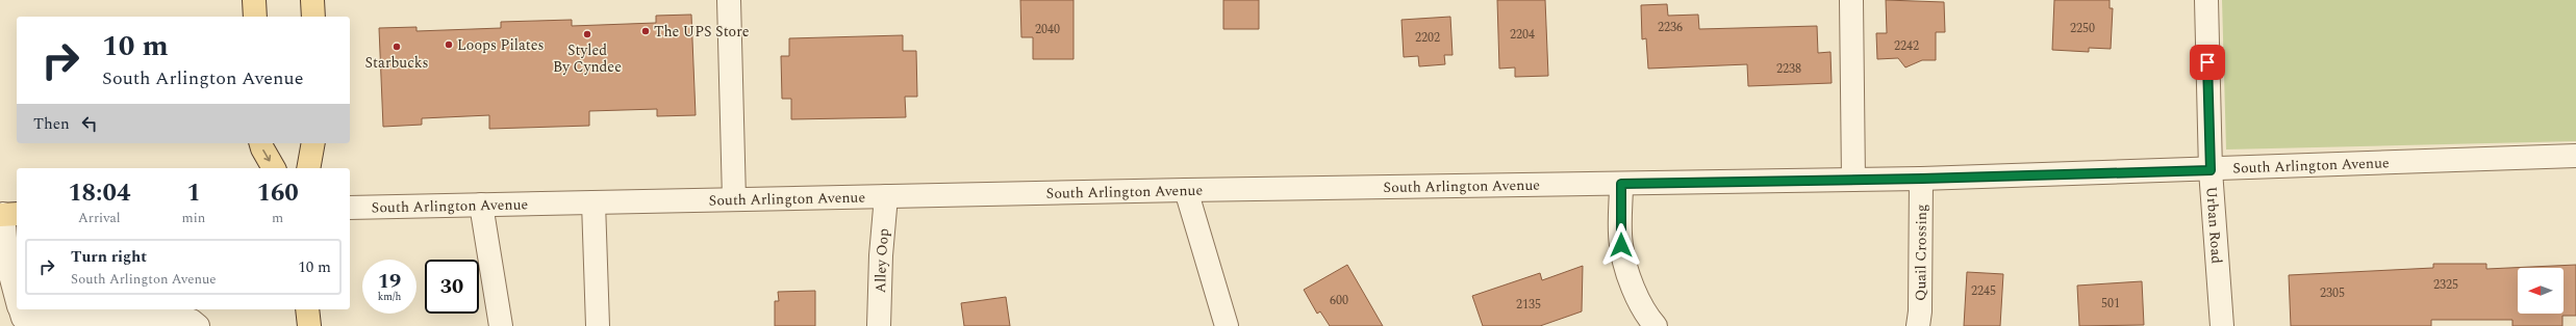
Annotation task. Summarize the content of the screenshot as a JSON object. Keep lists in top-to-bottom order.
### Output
{
  "streets": {
    "street": [
      "South Arlington Avenue",
      "Urban Road",
      "Quail Crossing",
      "Alley Oop"
    ]
  },
  "crossings": [
    ["South Arlington Avenue", "Urban Road"],
    ["South Arlington Avenue", "Quail Crossing"],
    ["South Arlington Avenue", "Alley Oop"]
  ],
  "places": [
    "The UPS Store",
    "Styled By Cyndee",
    "Loops Pilates",
    "Starbucks"
  ],
  "house_numbers": [
    "2236",
    "2250",
    "2040",
    "2204",
    "2202",
    "2242",
    "2238",
    "2325",
    "2245",
    "2305",
    "600",
    "501",
    "2135"
  ],
  "north": "left",
  "page": {
    "turn": ["10 m", "South Arlington Avenue"],
    "then": "Then",
    "eta": [
      "18:04",
      "Arrival",
      "1",
      "min",
      "160",
      "m"
    ],
    "list": [
      {
        "name": "Turn right",
        "note": "South Arlington Avenue",
        "value": "10 m"
      }
    ],
    "speed": "19 km/h",
    "limit": "30"
  }
}
